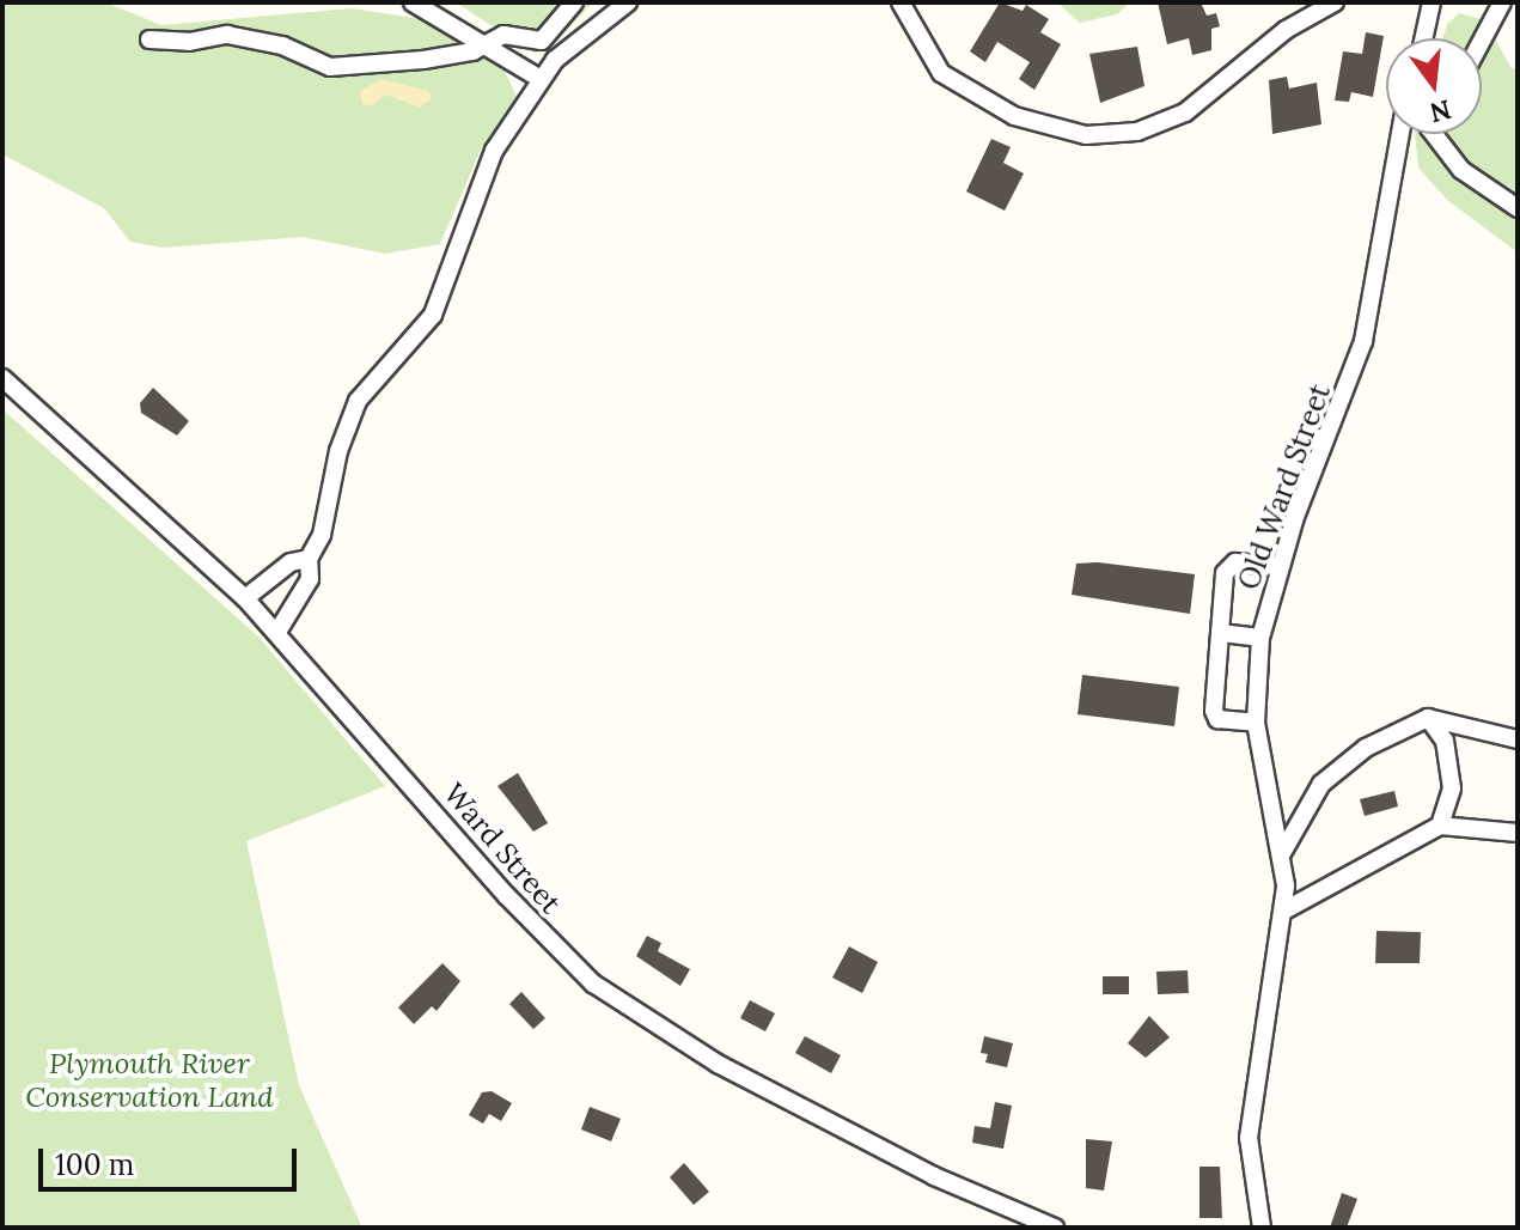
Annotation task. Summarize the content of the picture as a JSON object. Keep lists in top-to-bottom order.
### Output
{
  "streets": {
    "street": ["Old Ward Street", "Ward Street"]
  },
  "parks": ["Plymouth River Conservation Land"],
  "scale_bar": "100 m",
  "north": "bottom"
}
